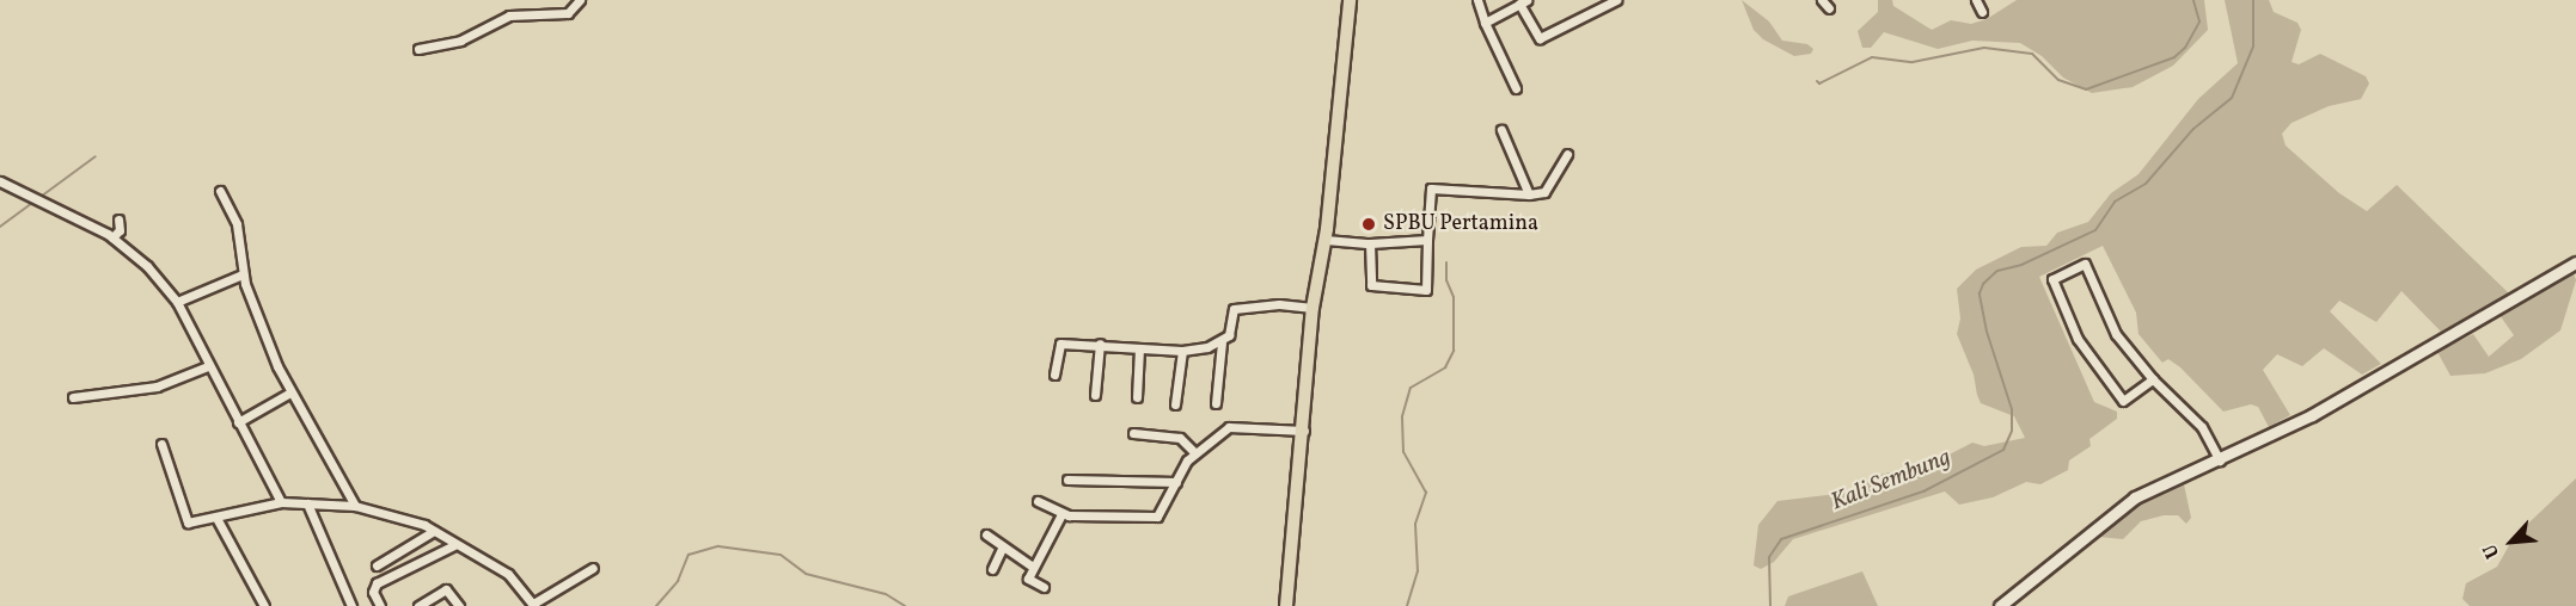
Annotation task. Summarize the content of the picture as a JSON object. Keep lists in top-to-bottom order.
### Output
{
  "water": ["Kali Sembung"],
  "places": ["SPBU Pertamina"],
  "north": "bottom left"
}
